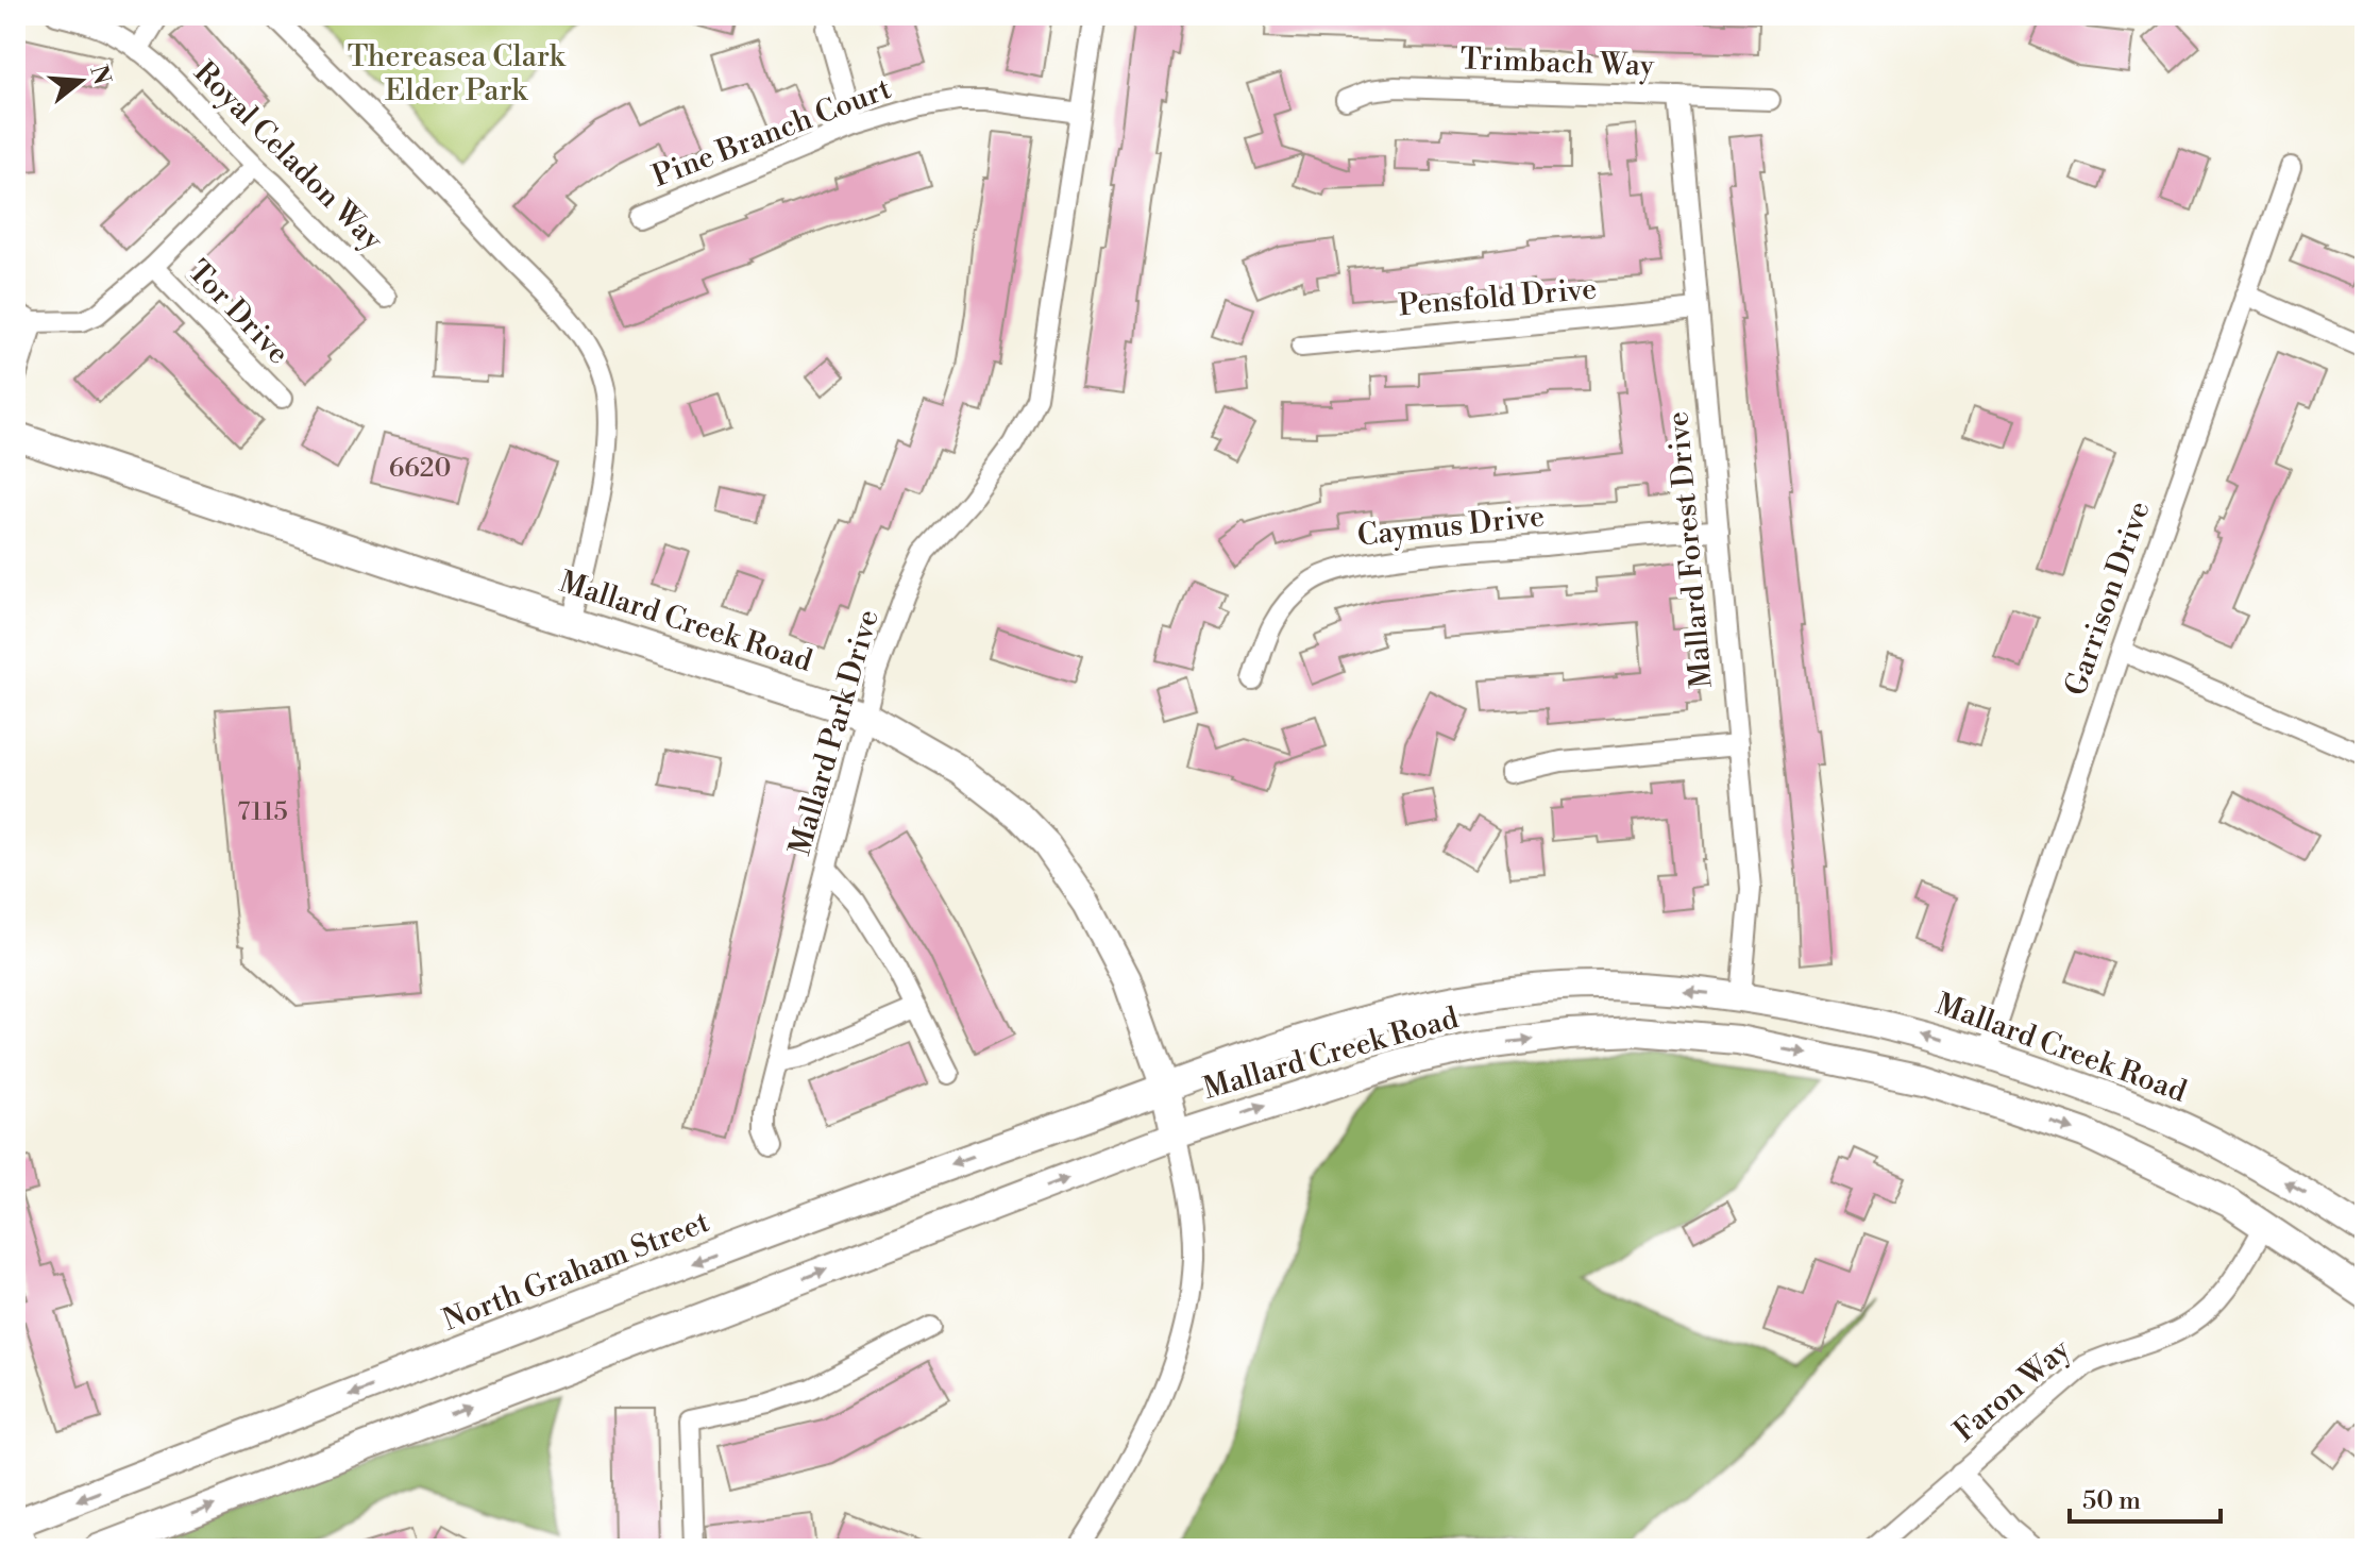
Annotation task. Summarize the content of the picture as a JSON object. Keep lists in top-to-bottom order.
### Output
{
  "streets": {
    "main road": ["Mallard Creek Road", "North Graham Street"],
    "street": [
      "Trimbach Way",
      "Pine Branch Court",
      "Royal Celadon Way",
      "Pensfold Drive",
      "Tor Drive",
      "Caymus Drive",
      "Mallard Forest Drive",
      "Garrison Drive",
      "Mallard Park Drive",
      "Faron Way"
    ]
  },
  "crossings": [
    ["Trimbach Way", "Mallard Forest Drive"],
    ["Pine Branch Court", "Mallard Park Drive"],
    ["Pensfold Drive", "Mallard Forest Drive"],
    ["Caymus Drive", "Mallard Forest Drive"],
    ["Mallard Forest Drive", "Mallard Creek Road"],
    ["Garrison Drive", "Mallard Creek Road"],
    ["Mallard Creek Road", "Mallard Park Drive"],
    ["Mallard Creek Road", "North Graham Street"],
    ["Mallard Creek Road", "Faron Way"]
  ],
  "parks": ["Thereasea Clark Elder Park"],
  "house_numbers": ["6620", "7115"],
  "scale_bar": "50 m",
  "north": "right"
}
